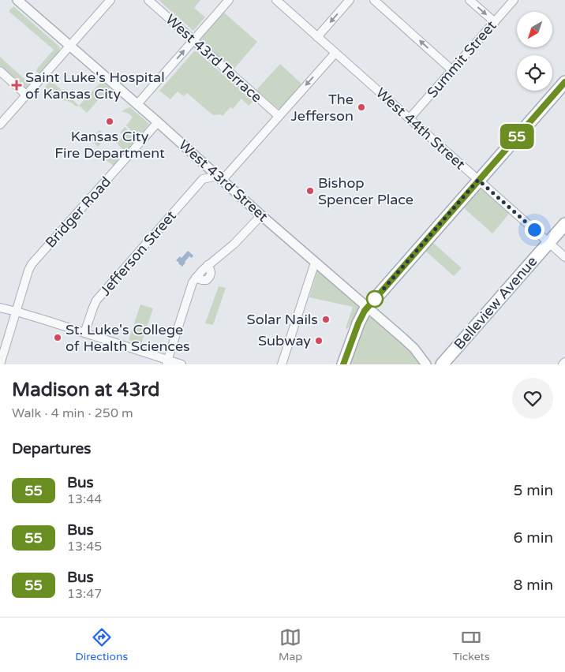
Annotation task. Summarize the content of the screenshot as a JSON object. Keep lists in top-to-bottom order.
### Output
{
  "streets": {
    "main road": ["Belleview Avenue"],
    "street": [
      "West 43rd Terrace",
      "Summit Street",
      "West 44th Street",
      "West 43rd Street",
      "Bridger Road",
      "Jefferson Street"
    ]
  },
  "crossings": [
    ["Summit Street", "West 44th Street"],
    ["West 44th Street", "Belleview Avenue"],
    ["West 43rd Street", "Bridger Road"]
  ],
  "places": {
    "health": ["Saint Luke's Hospital of Kansas City"],
    "other": [
      "The Jefferson",
      "Kansas City Fire Department",
      "Bishop Spencer Place",
      "Solar Nails",
      "St. Luke's College of Health Sciences",
      "Subway"
    ]
  },
  "lines": ["bus line 55"],
  "north": "bottom left",
  "page": {
    "on_map": "55",
    "heading": [
      ["Madison at 43rd", "Walk · 4 min · 250 m"],
      "Departures"
    ],
    "list": [
      {
        "mark": "55",
        "name": "Bus",
        "note": "13:44",
        "value": "5 min"
      },
      {
        "mark": "55",
        "name": "Bus",
        "note": "13:45",
        "value": "6 min"
      },
      {
        "mark": "55",
        "name": "Bus",
        "note": "13:47",
        "value": "8 min"
      }
    ],
    "tabs": ["Directions", "Map", "Tickets"]
  }
}
